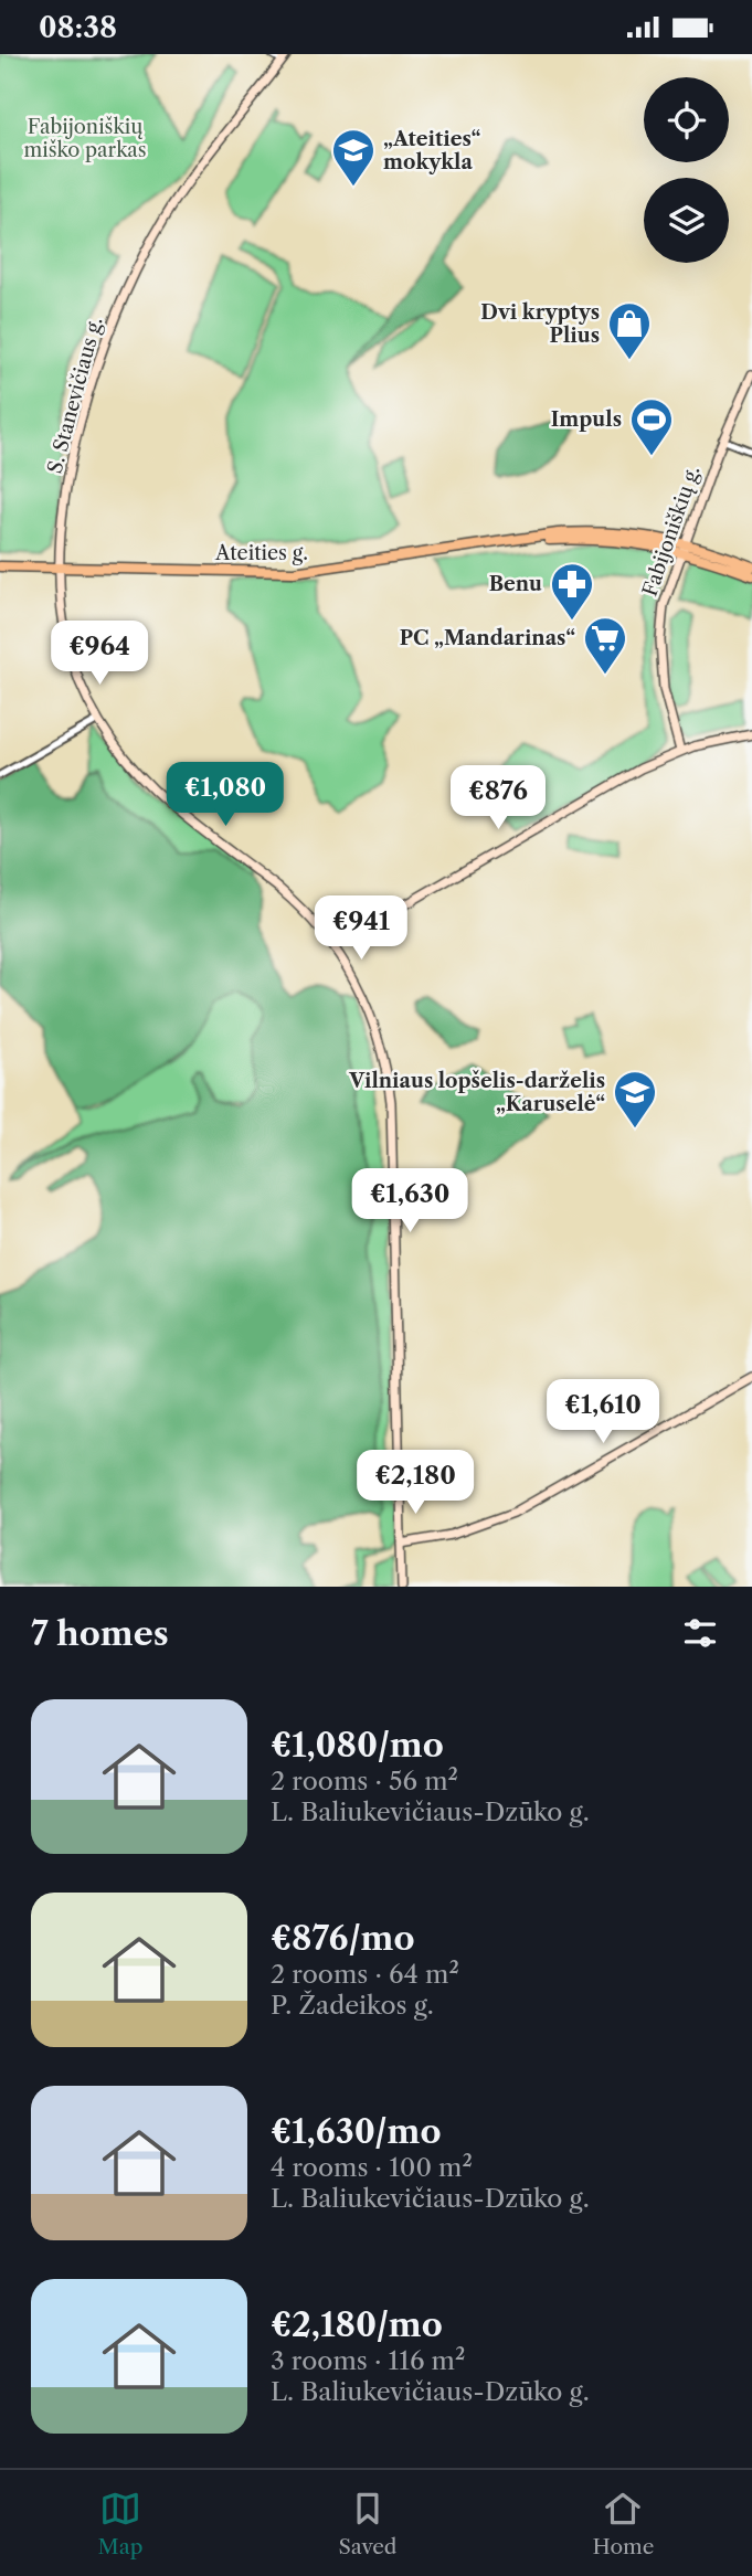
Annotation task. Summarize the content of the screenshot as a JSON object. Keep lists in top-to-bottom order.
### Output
{
  "streets": {
    "main road": ["S. Stanevičiaus g.", "Fabijoniškių g.", "Ateities g."]
  },
  "crossings": [
    ["S. Stanevičiaus g.", "Ateities g."],
    ["Fabijoniškių g.", "Ateities g."]
  ],
  "parks": ["Fabijoniškių miško parkas"],
  "places": {
    "school or university": ["„Ateities“ mokykla", "Vilniaus lopšelis-darželis „Karuselė“"],
    "shop": ["Dvi kryptys Plius"],
    "sports": ["Impuls"],
    "pharmacy": ["Benu"],
    "supermarket": ["PC „Mandarinas“"]
  },
  "page": {
    "status": "08:38",
    "price": [
      "€964",
      "€1,080",
      "€876",
      "€941",
      "€1,630",
      "€1,610",
      "€2,180"
    ],
    "heading": "7 homes",
    "list": [
      {
        "name": "€1,080/mo",
        "note": "2 rooms · 56 m² · L. Baliukevičiaus-Dzūko g."
      },
      {
        "name": "€876/mo",
        "note": "2 rooms · 64 m² · P. Žadeikos g."
      },
      {
        "name": "€1,630/mo",
        "note": "4 rooms · 100 m² · L. Baliukevičiaus-Dzūko g."
      },
      {
        "name": "€2,180/mo",
        "note": "3 rooms · 116 m² · L. Baliukevičiaus-Dzūko g."
      }
    ],
    "tabs": ["Map", "Saved", "Home"]
  }
}
